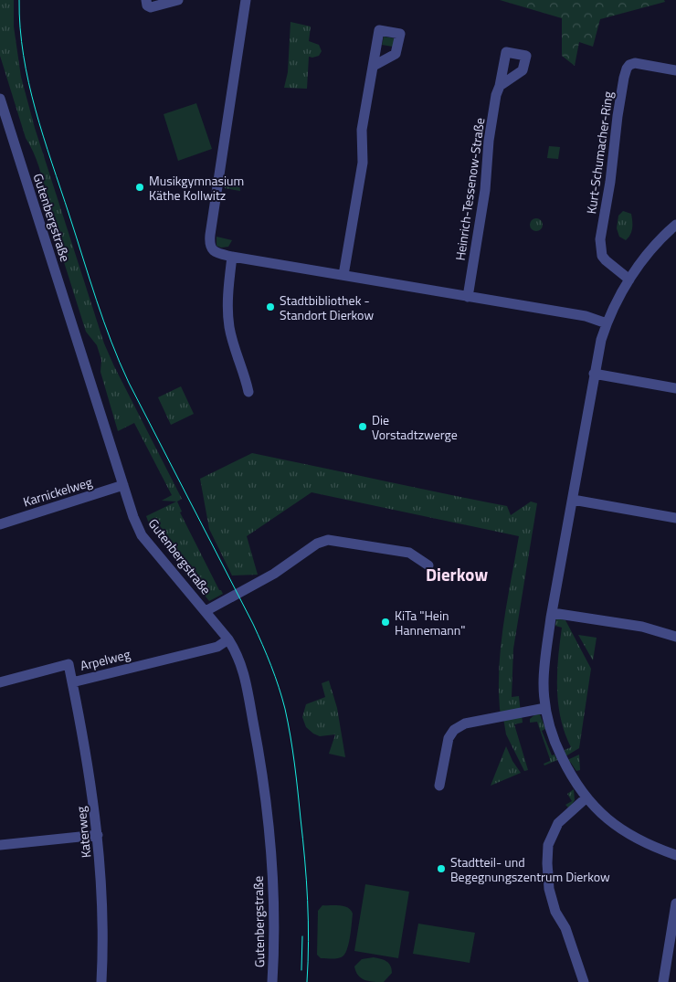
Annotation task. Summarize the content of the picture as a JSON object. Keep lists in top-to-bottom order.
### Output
{
  "streets": {
    "street": [
      "Kurt-Schumacher-Ring",
      "Heinrich-Tessenow-Straße",
      "Gutenbergstraße",
      "Karnickelweg",
      "Arpelweg",
      "Katerweg"
    ]
  },
  "crossings": [
    ["Gutenbergstraße", "Karnickelweg"],
    ["Gutenbergstraße", "Arpelweg"],
    ["Arpelweg", "Katerweg"]
  ],
  "districts": ["Dierkow"],
  "places": [
    "Musikgymnasium Käthe Kollwitz",
    "Stadtbibliothek - Standort Dierkow",
    "Die Vorstadtzwerge",
    "KiTa \"Hein Hannemann\"",
    "Stadtteil- und Begegnungszentrum Dierkow"
  ]
}
